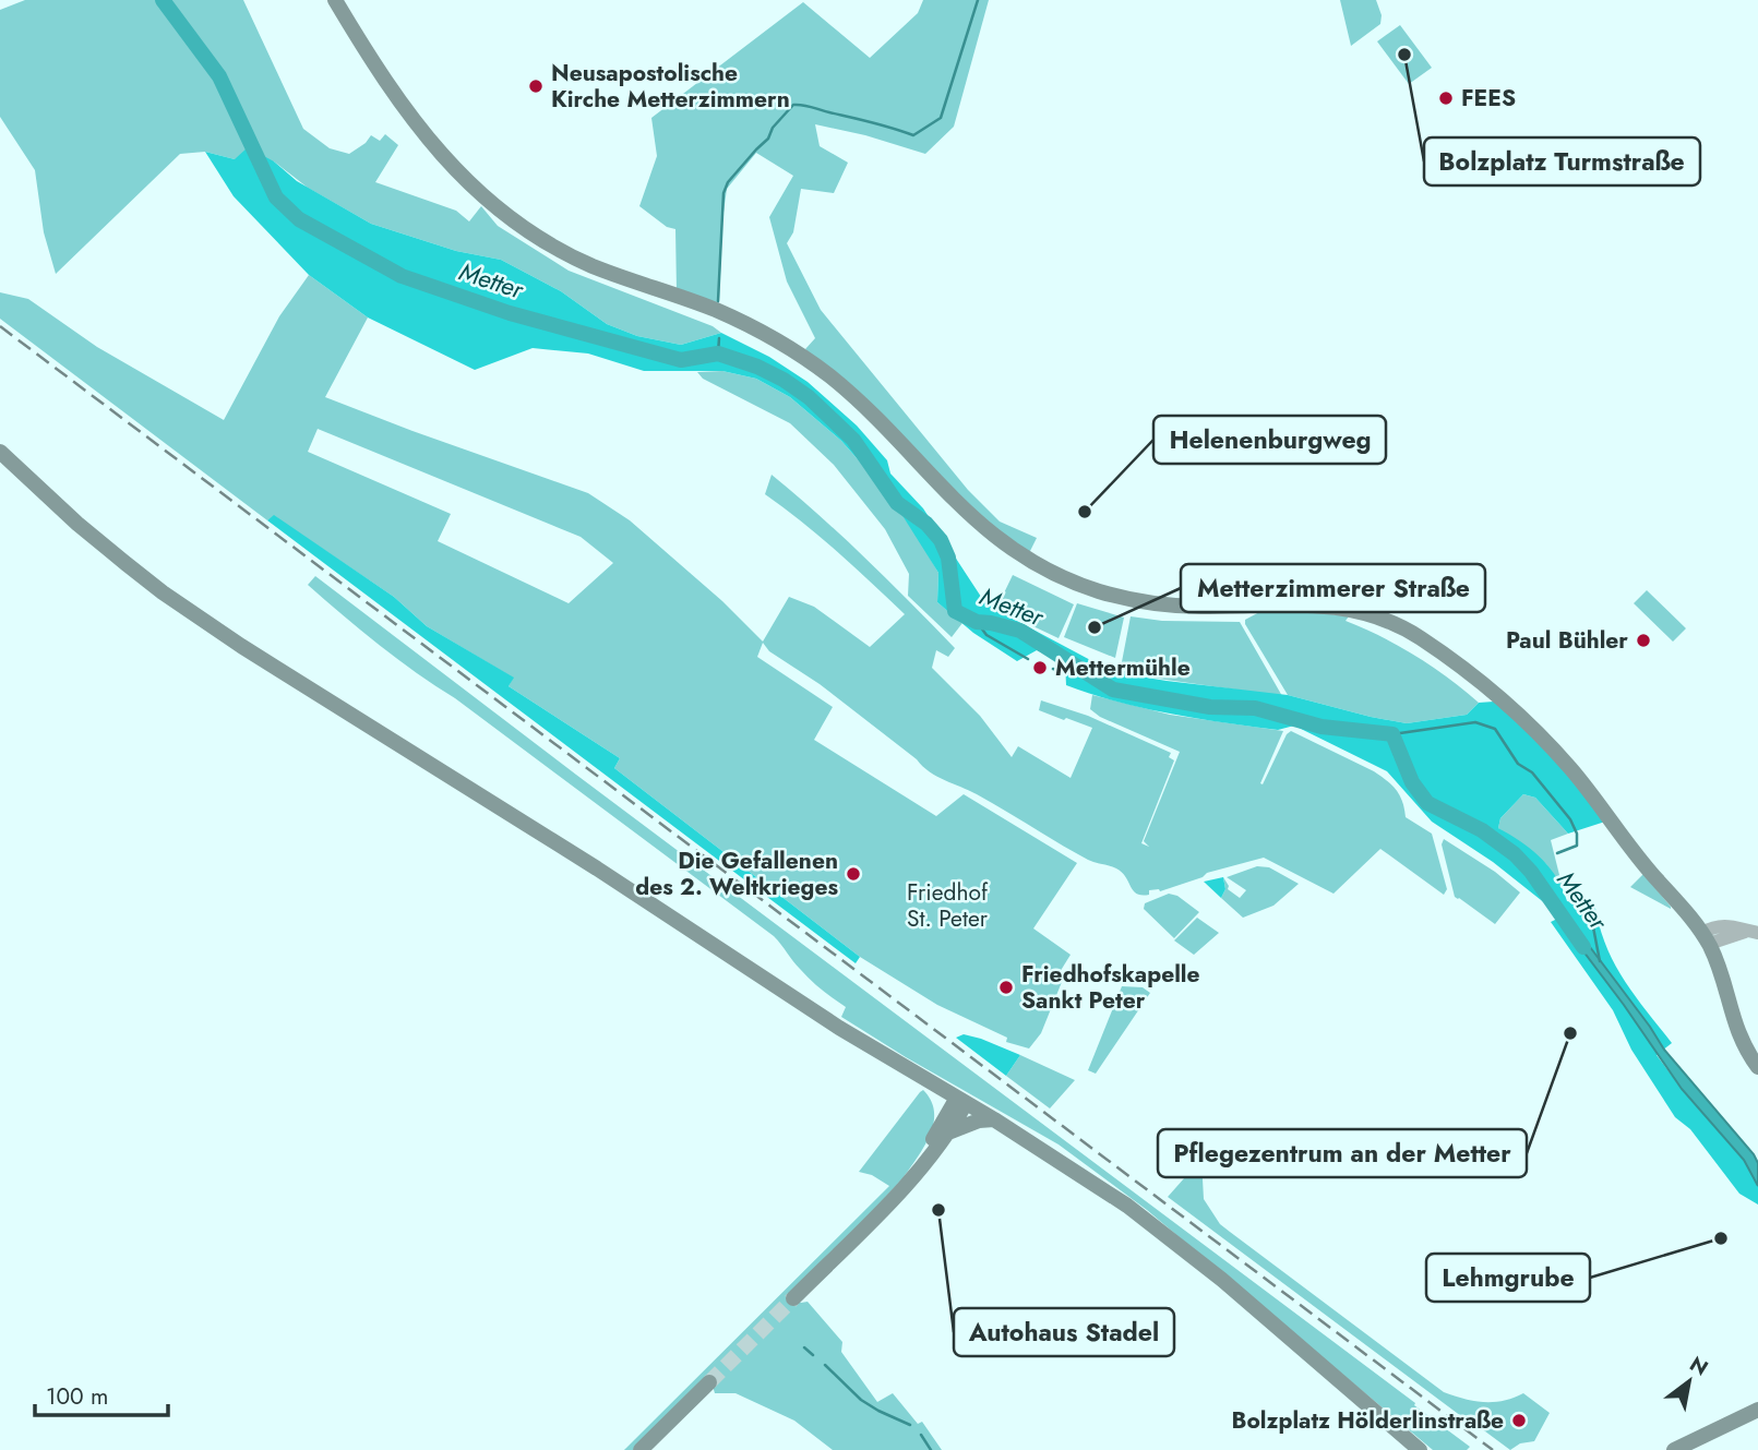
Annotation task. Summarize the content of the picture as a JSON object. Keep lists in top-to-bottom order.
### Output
{
  "water": ["Metter"],
  "parks": ["Friedhof St. Peter"],
  "places": [
    "Bolzplatz Turmstraße",
    "Neusapostolische Kirche Metterzimmern",
    "FEES",
    "Helenenburgweg",
    "Metterzimmerer Straße",
    "Paul Bühler",
    "Mettermühle",
    "Die Gefallenen des 2. Weltkrieges",
    "Friedhofskapelle Sankt Peter",
    "Pflegezentrum an der Metter",
    "Autohaus Stadel",
    "Lehmgrube",
    "Bolzplatz Hölderlinstraße"
  ],
  "scale_bar": "100 m",
  "north": "top right"
}
